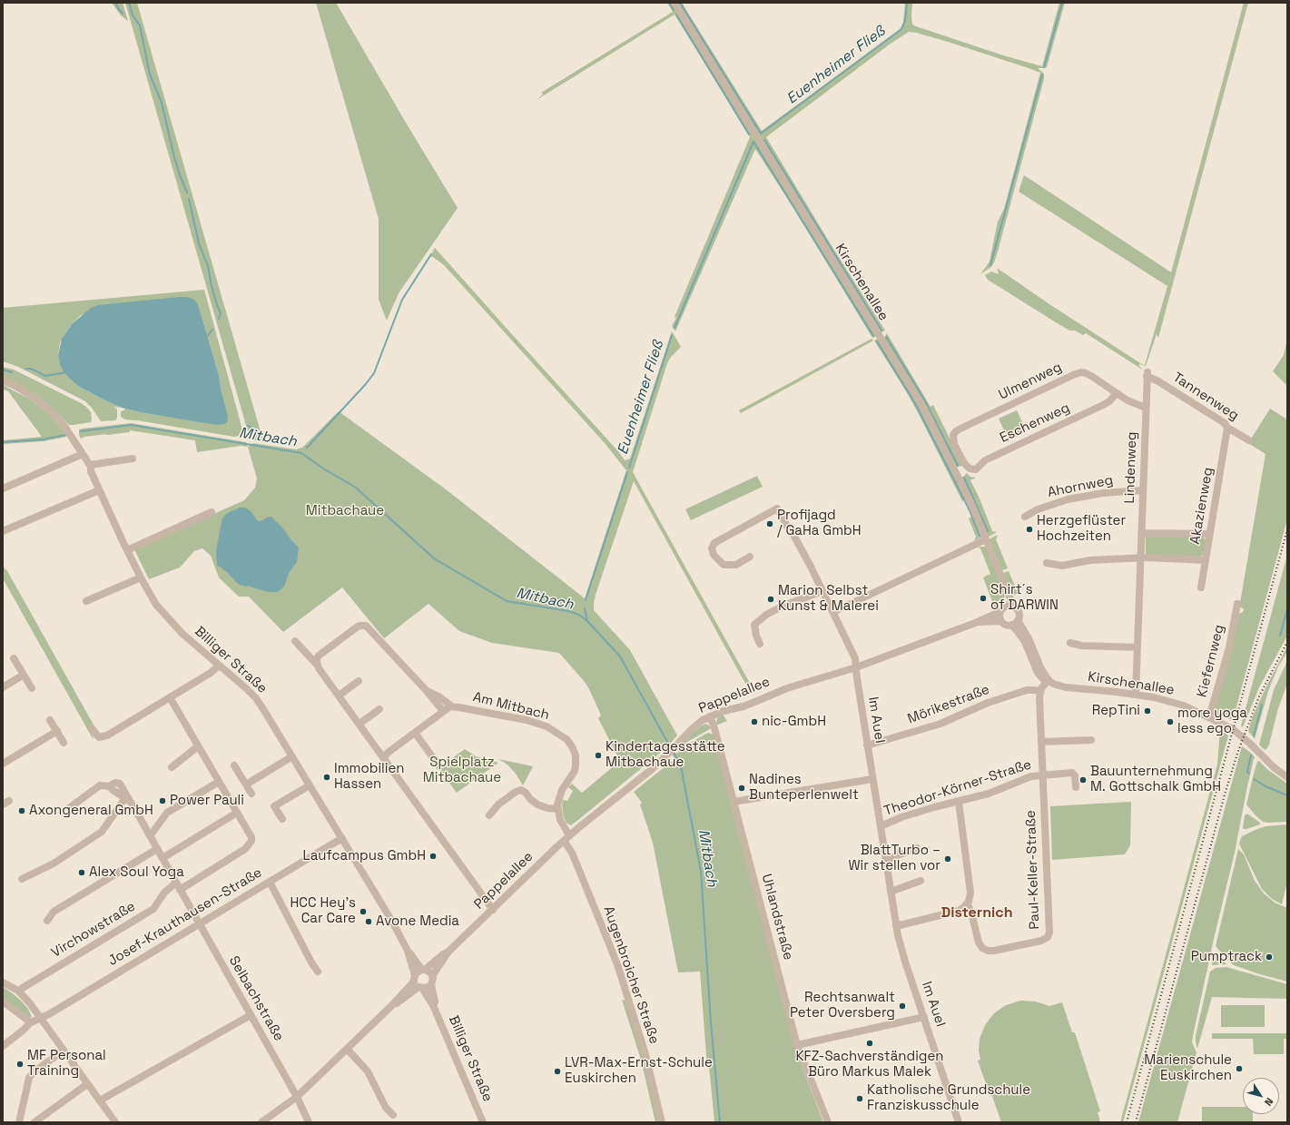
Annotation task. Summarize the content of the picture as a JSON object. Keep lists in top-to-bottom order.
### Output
{
  "streets": {
    "street": [
      "Kirschenallee",
      "Ulmenweg",
      "Tannenweg",
      "Eschenweg",
      "Lindenweg",
      "Ahornweg",
      "Akazienweg",
      "Billiger Straße",
      "Kiefernweg",
      "Pappelallee",
      "Mörikestraße",
      "Am Mitbach",
      "Im Auel",
      "Theodor-Körner-Straße",
      "Paul-Keller-Straße",
      "Josef-Krauthausen-Straße",
      "Uhlandstraße",
      "Virchowstraße",
      "Augenbroicher Straße",
      "Selbachstraße"
    ]
  },
  "crossings": [
    ["Kirschenallee", "Lindenweg"],
    ["Kirschenallee", "Kiefernweg"],
    ["Kirschenallee", "Pappelallee"],
    ["Ulmenweg", "Eschenweg"],
    ["Ulmenweg", "Lindenweg"],
    ["Tannenweg", "Lindenweg"],
    ["Tannenweg", "Akazienweg"],
    ["Lindenweg", "Ahornweg"],
    ["Billiger Straße", "Pappelallee"],
    ["Billiger Straße", "Josef-Krauthausen-Straße"],
    ["Pappelallee", "Im Auel"],
    ["Pappelallee", "Uhlandstraße"],
    ["Pappelallee", "Augenbroicher Straße"],
    ["Mörikestraße", "Im Auel"],
    ["Mörikestraße", "Paul-Keller-Straße"],
    ["Im Auel", "Theodor-Körner-Straße"],
    ["Theodor-Körner-Straße", "Paul-Keller-Straße"],
    ["Josef-Krauthausen-Straße", "Selbachstraße"],
    ["Virchowstraße", "Selbachstraße"]
  ],
  "districts": ["Disternich"],
  "water": ["Euenheimer Fließ", "Mitbach"],
  "parks": ["Mitbachaue", "Spielplatz Mitbachaue"],
  "places": [
    "Profijagd / GaHa GmbH",
    "Herzgeflüster Hochzeiten",
    "Shirt´s of DARWIN",
    "Marion Selbst Kunst & Malerei",
    "RepTini",
    "nic-GmbH",
    "more yoga less ego",
    "Kindertagesstätte Mitbachaue",
    "Immobilien Hassen",
    "Bauunternehmung M. Gottschalk GmbH",
    "Nadines Bunteperlenwelt",
    "Power Pauli",
    "Axongeneral GmbH",
    "Laufcampus GmbH",
    "BlattTurbo – Wir stellen vor",
    "Alex Soul Yoga",
    "HCC Hey’s Car Care",
    "Avone Media",
    "Pumptrack",
    "Rechtsanwalt Peter Oversberg",
    "KFZ-Sachverständigen Büro Markus Malek",
    "MF Personal Training",
    "Marienschule Euskirchen",
    "LVR-Max-Ernst-Schule Euskirchen",
    "Katholische Grundschule Franziskusschule"
  ],
  "north": "bottom right"
}
